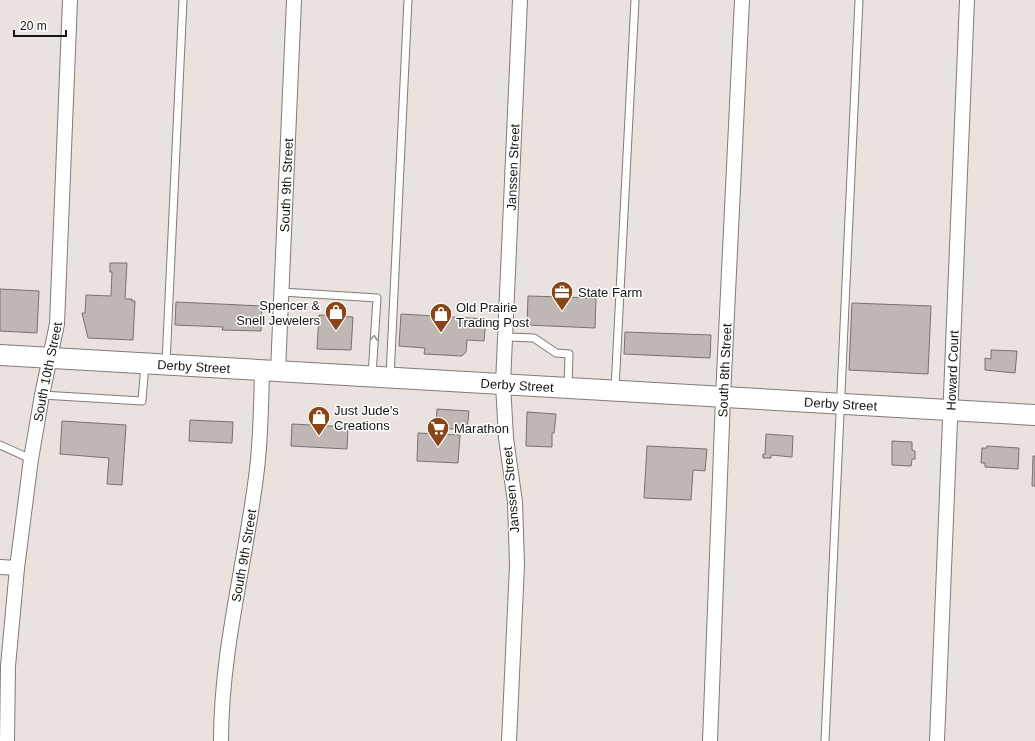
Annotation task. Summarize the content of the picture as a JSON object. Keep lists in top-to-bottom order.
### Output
{
  "streets": {
    "main road": ["Derby Street"],
    "street": [
      "Janssen Street",
      "South 9th Street",
      "South 8th Street",
      "South 10th Street",
      "Howard Court"
    ]
  },
  "crossings": [
    ["Janssen Street", "Derby Street"],
    ["South 9th Street", "Derby Street"],
    ["Derby Street", "South 8th Street"],
    ["Derby Street", "South 10th Street"],
    ["Derby Street", "Howard Court"]
  ],
  "places": {
    "office": ["State Farm"],
    "shop": ["Spencer & Snell Jewelers", "Old Prairie Trading Post", "Just Jude’s Creations"],
    "supermarket": ["Marathon"]
  },
  "scale_bar": "20 m"
}
